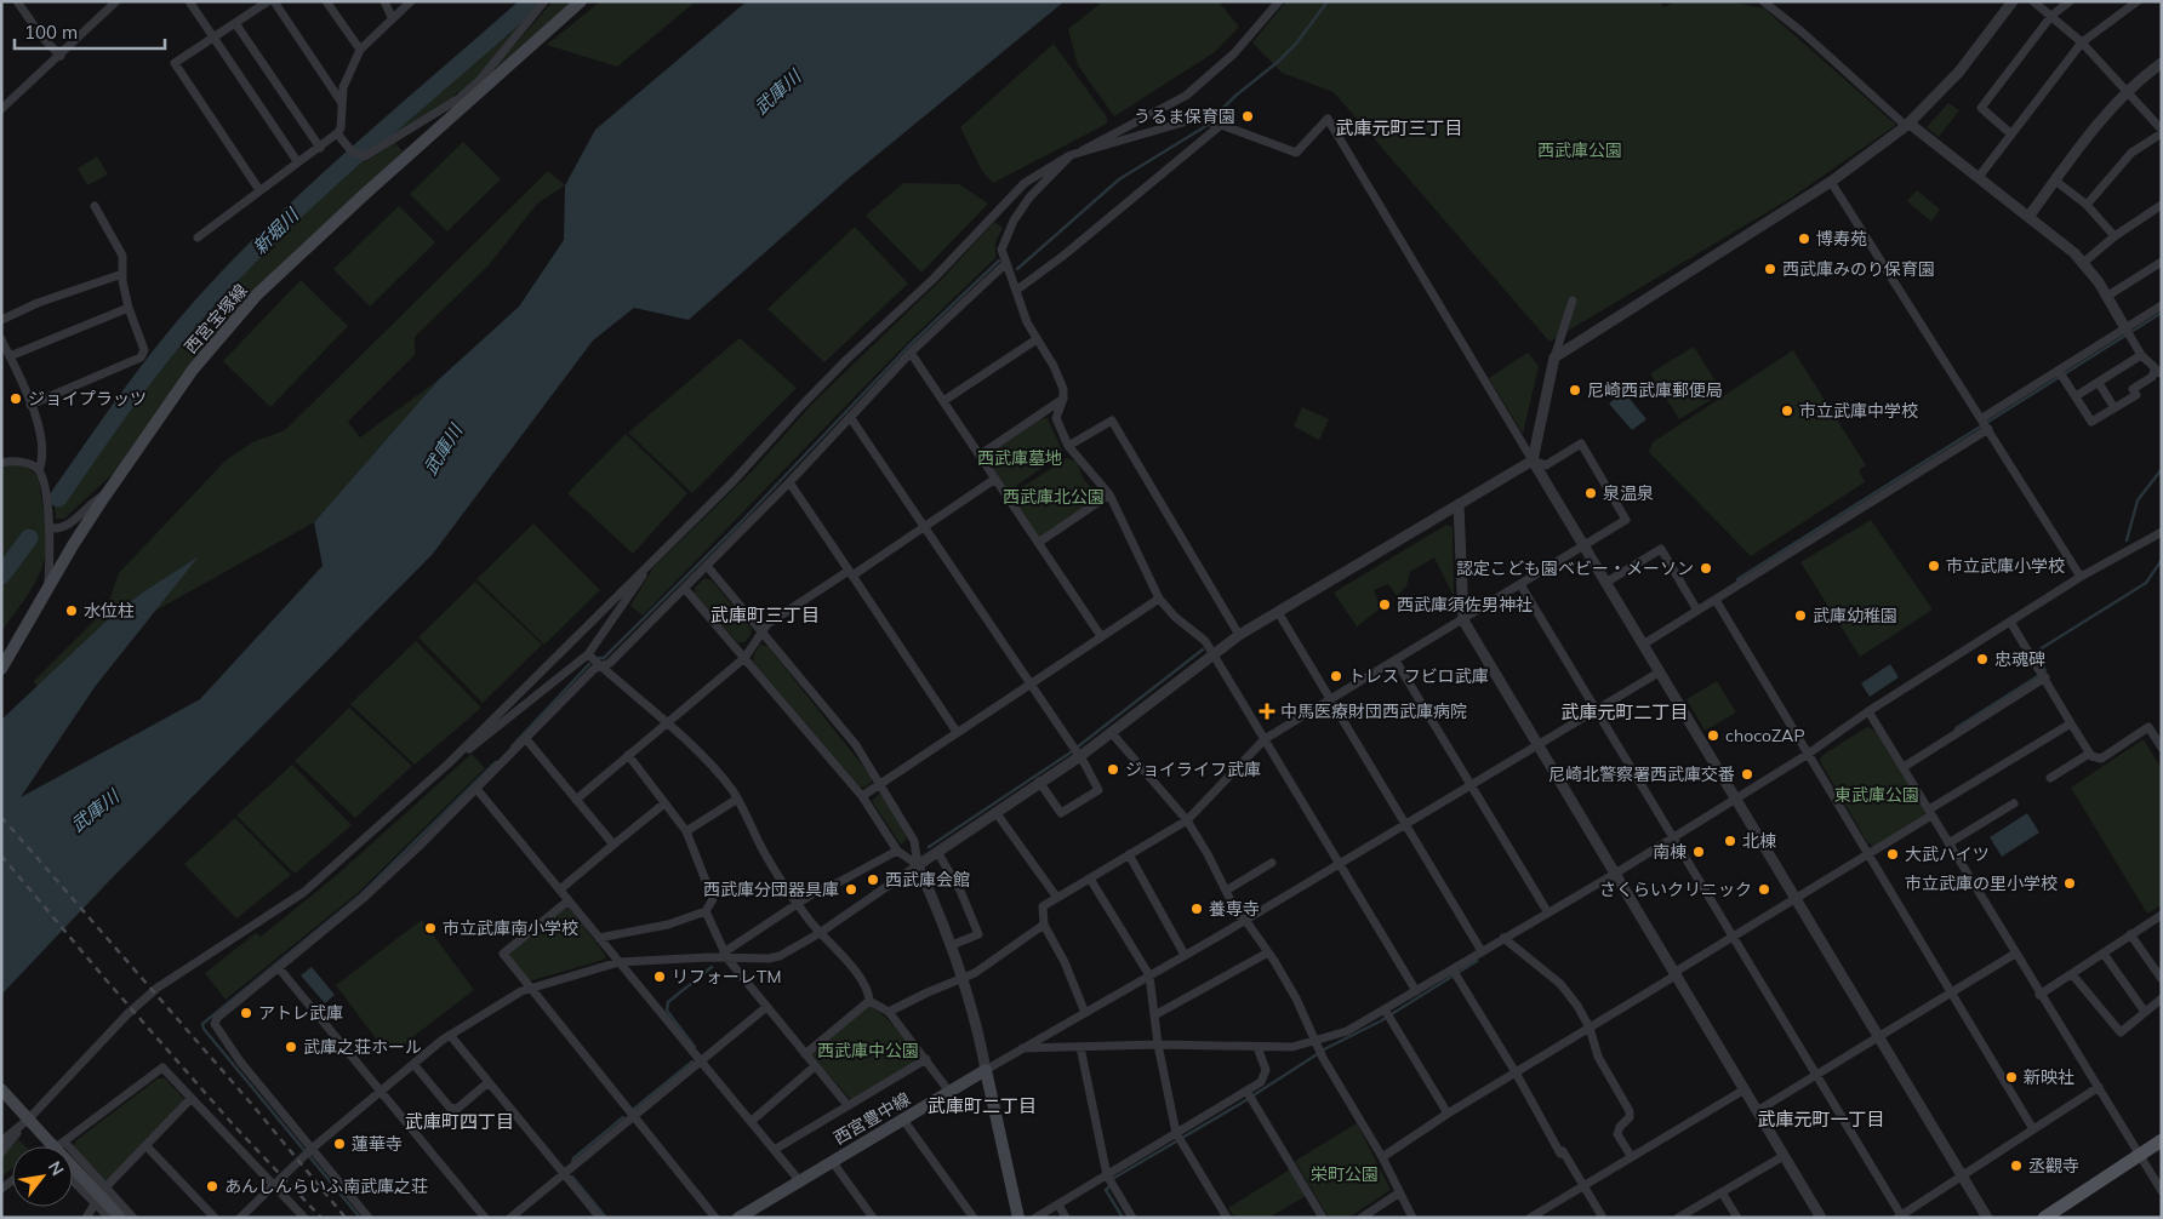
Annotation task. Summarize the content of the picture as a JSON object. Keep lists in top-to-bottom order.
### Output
{
  "streets": {
    "main road": ["西宮宝塚線", "西宮豊中線"]
  },
  "districts": [
    "武庫元町三丁目",
    "武庫町三丁目",
    "武庫元町二丁目",
    "武庫町二丁目",
    "武庫元町一丁目",
    "武庫町四丁目"
  ],
  "water": ["武庫川", "新堀川"],
  "parks": [
    "西武庫公園",
    "西武庫墓地",
    "西武庫北公園",
    "東武庫公園",
    "西武庫中公園",
    "栄町公園"
  ],
  "places": {
    "other": [
      "うるま保育園",
      "博寿苑",
      "西武庫みのり保育園",
      "尼崎西武庫郵便局",
      "ジョイプラッツ",
      "市立武庫中学校",
      "泉温泉",
      "市立武庫小学校",
      "認定こども園ベビー・メーソン",
      "西武庫須佐男神社",
      "水位柱",
      "武庫幼稚園",
      "忠魂碑",
      "トレス フビロ武庫",
      "chocoZAP",
      "ジョイライフ武庫",
      "尼崎北警察署西武庫交番",
      "北棟",
      "南棟",
      "大武ハイツ",
      "西武庫会館",
      "市立武庫の里小学校",
      "西武庫分団器具庫",
      "さくらいクリニック",
      "養専寺",
      "市立武庫南小学校",
      "リフォーレTM",
      "アトレ武庫",
      "武庫之荘ホール",
      "新映社",
      "蓮華寺",
      "丞觀寺",
      "あんしんらいふ南武庫之荘"
    ],
    "health": ["中馬医療財団西武庫病院"]
  },
  "scale_bar": "100 m",
  "north": "top right"
}
